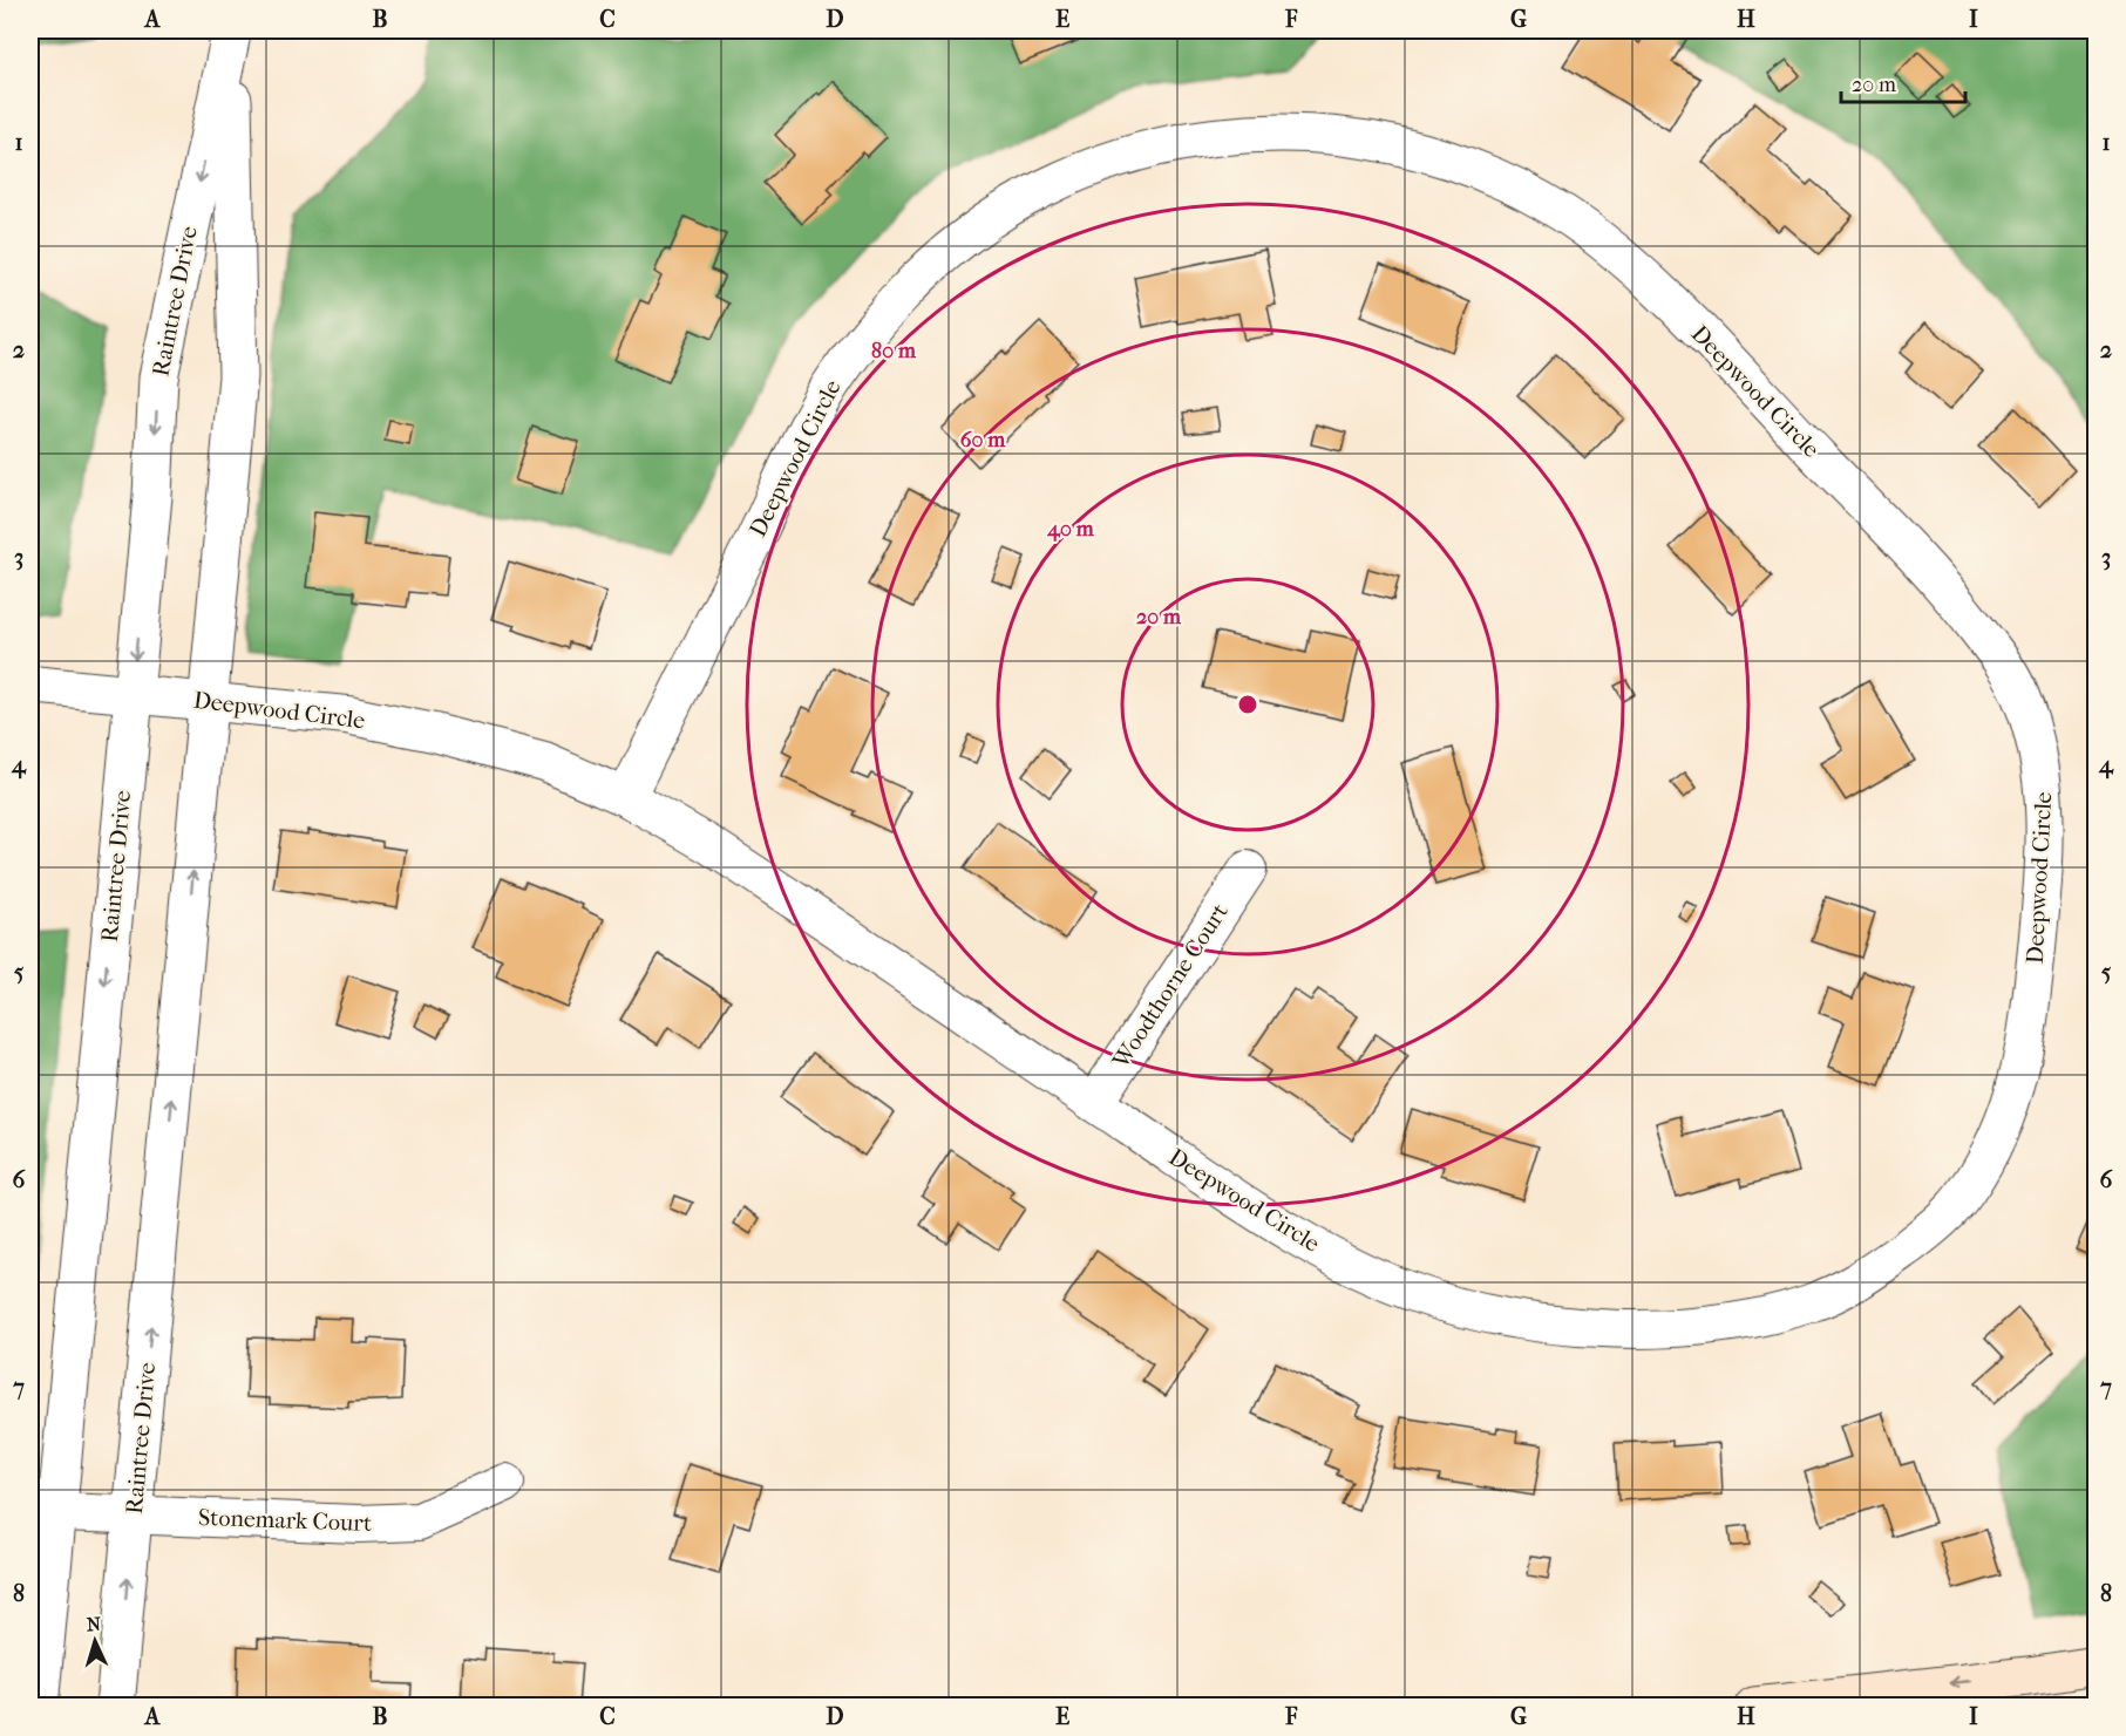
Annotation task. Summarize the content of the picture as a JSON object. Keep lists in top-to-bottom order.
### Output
{
  "streets": {
    "street": [
      "Raintree Drive",
      "Deepwood Circle",
      "Woodthorne Court",
      "Stonemark Court"
    ]
  },
  "crossings": [
    ["Raintree Drive", "Deepwood Circle"],
    ["Raintree Drive", "Stonemark Court"],
    ["Deepwood Circle", "Woodthorne Court"]
  ],
  "scale_bar": "20 m",
  "north": "top",
  "grid": {
    "columns": [
      "A",
      "B",
      "C",
      "D",
      "E",
      "F",
      "G",
      "H",
      "I"
    ],
    "rows": [
      "1",
      "2",
      "3",
      "4",
      "5",
      "6",
      "7",
      "8"
    ]
  },
  "rings": [
    "80 m",
    "60 m",
    "40 m",
    "20 m"
  ]
}
